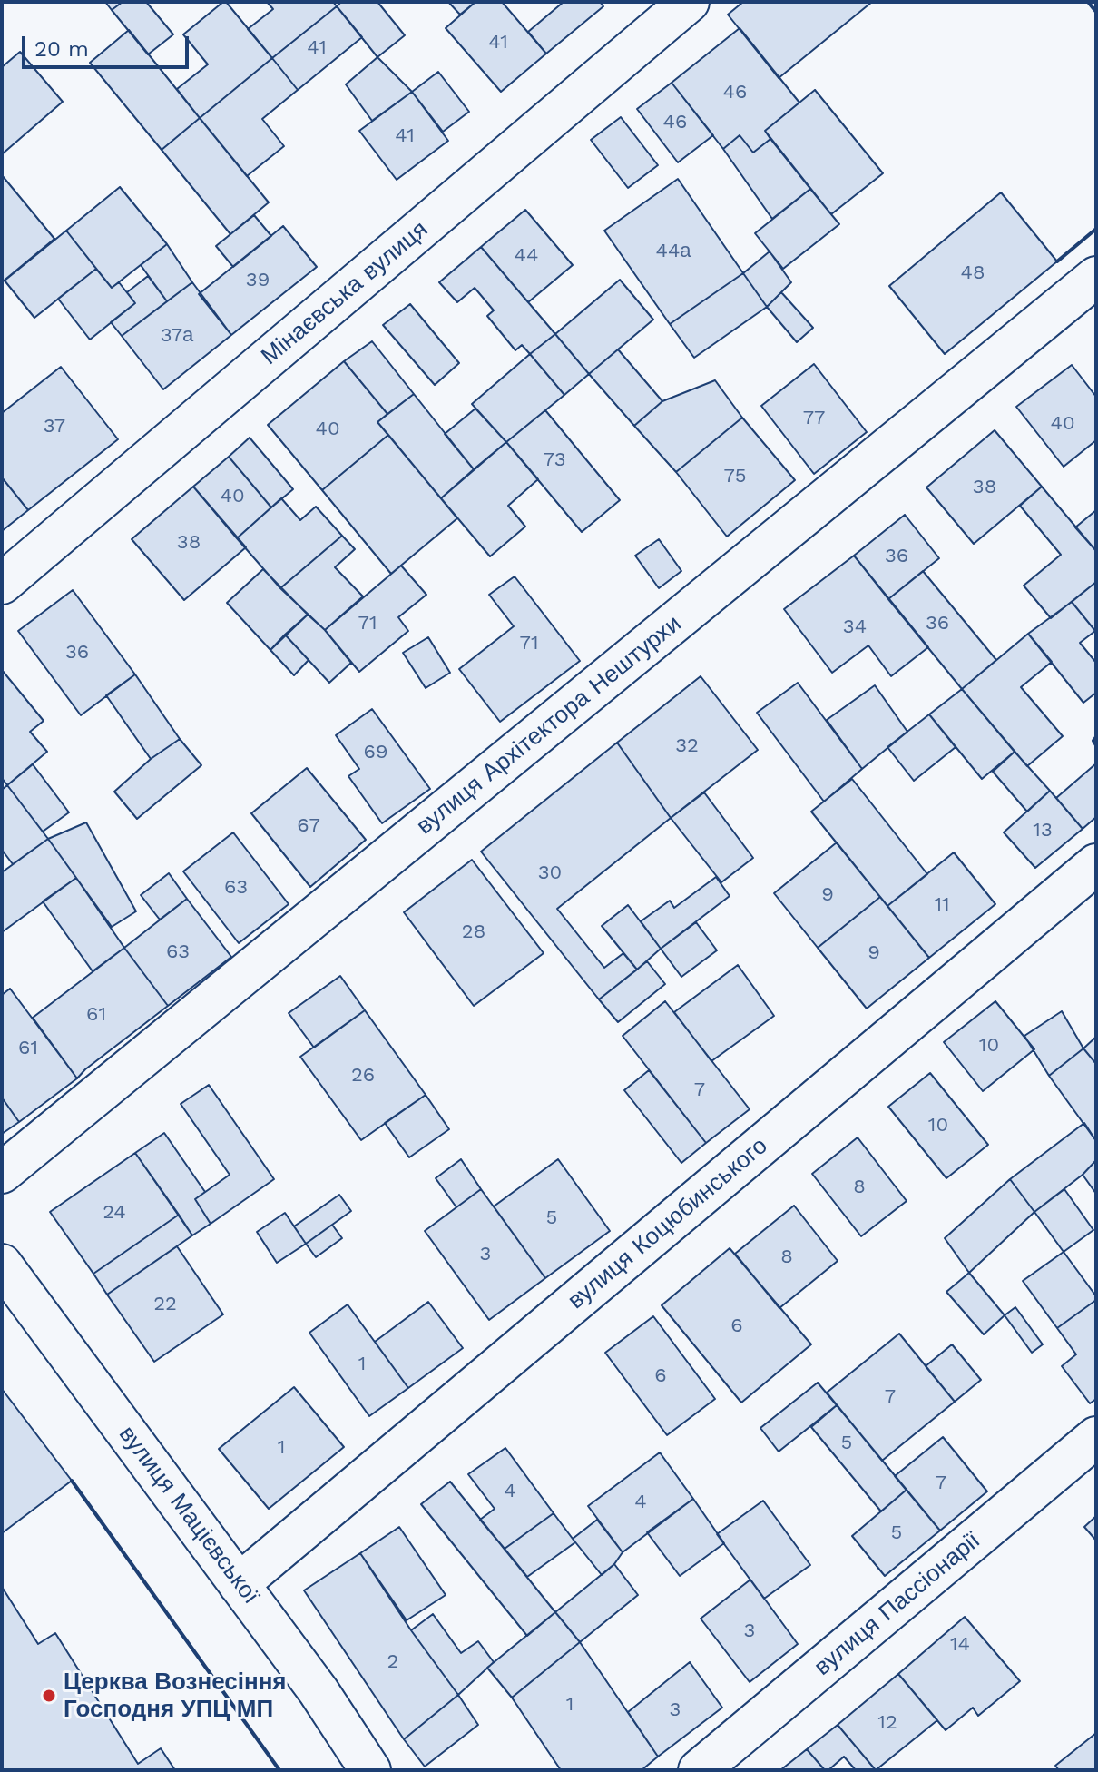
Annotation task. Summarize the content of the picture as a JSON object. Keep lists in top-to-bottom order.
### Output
{
  "streets": {
    "street": [
      "Мінаєвська вулиця",
      "вулиця Архітектора Нештурхи",
      "вулиця Коцюбинського",
      "вулиця Мацієвської",
      "вулиця Пассіонарії"
    ]
  },
  "crossings": [
    ["вулиця Коцюбинського", "вулиця Мацієвської"]
  ],
  "places": ["Церква Вознесіння Господня УПЦ МП"],
  "house_numbers": [
    "41",
    "41",
    "46",
    "46",
    "41",
    "44а",
    "44",
    "48",
    "39",
    "37а",
    "77",
    "40",
    "37",
    "40",
    "73",
    "75",
    "38",
    "40",
    "38",
    "36",
    "71",
    "36",
    "34",
    "71",
    "36",
    "32",
    "69",
    "67",
    "13",
    "30",
    "63",
    "9",
    "11",
    "28",
    "63",
    "9",
    "61",
    "10",
    "61",
    "26",
    "7",
    "10",
    "8",
    "24",
    "5",
    "3",
    "8",
    "22",
    "6",
    "1",
    "6",
    "7",
    "5",
    "1",
    "7",
    "4",
    "4",
    "5",
    "3",
    "14",
    "2",
    "1",
    "3",
    "12"
  ],
  "scale_bar": "20 m"
}
